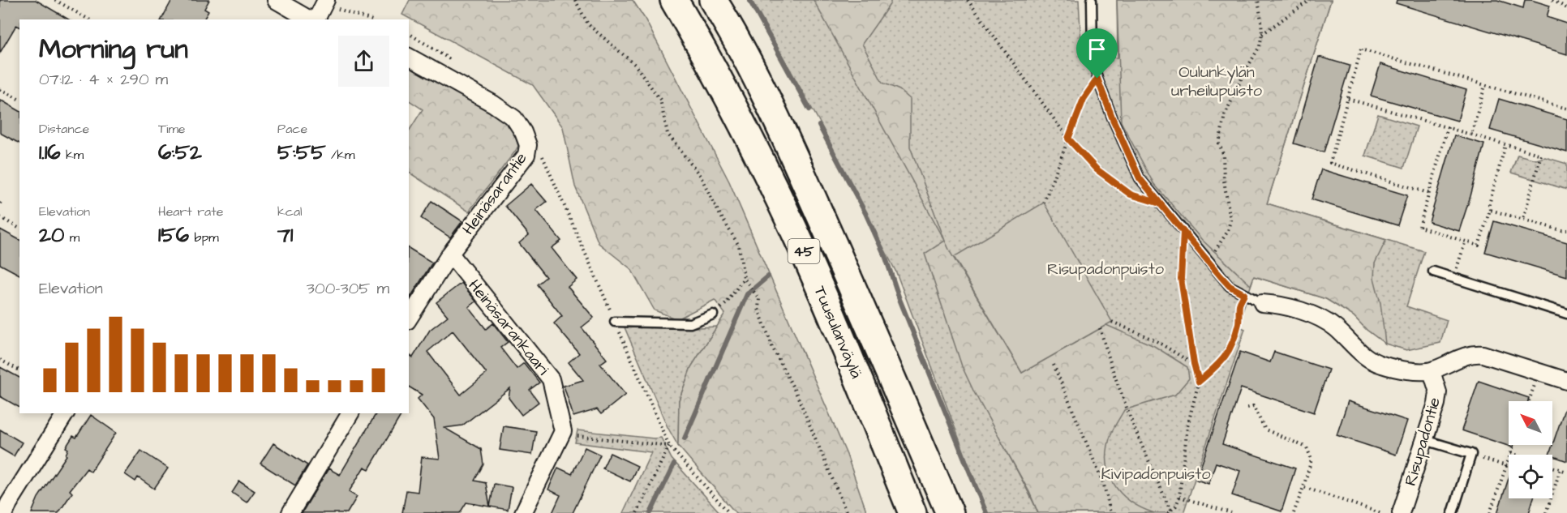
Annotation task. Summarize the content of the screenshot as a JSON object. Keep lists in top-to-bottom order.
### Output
{
  "streets": {
    "highway": ["45", "Tuusulanväylä"],
    "street": ["Heinäsarantie", "Heinäsarankaari", "Risupadontie"]
  },
  "crossings": [
    ["Heinäsarantie", "Heinäsarankaari"]
  ],
  "parks": ["Oulunkylän urheilupuisto", "Risupadonpuisto", "Kivipadonpuisto"],
  "north": "top left",
  "page": {
    "heading": ["Morning run", "07:12 · 4 × 290 m"],
    "stats": [
      ["Distance", "1.16 km"],
      ["Time", "6:52"],
      ["Pace", "5:55 /km"],
      ["Elevation", "20 m"],
      ["Heart rate", "156 bpm"],
      ["kcal", "71"]
    ],
    "chart": ["Elevation", "300–305 m"]
  }
}
